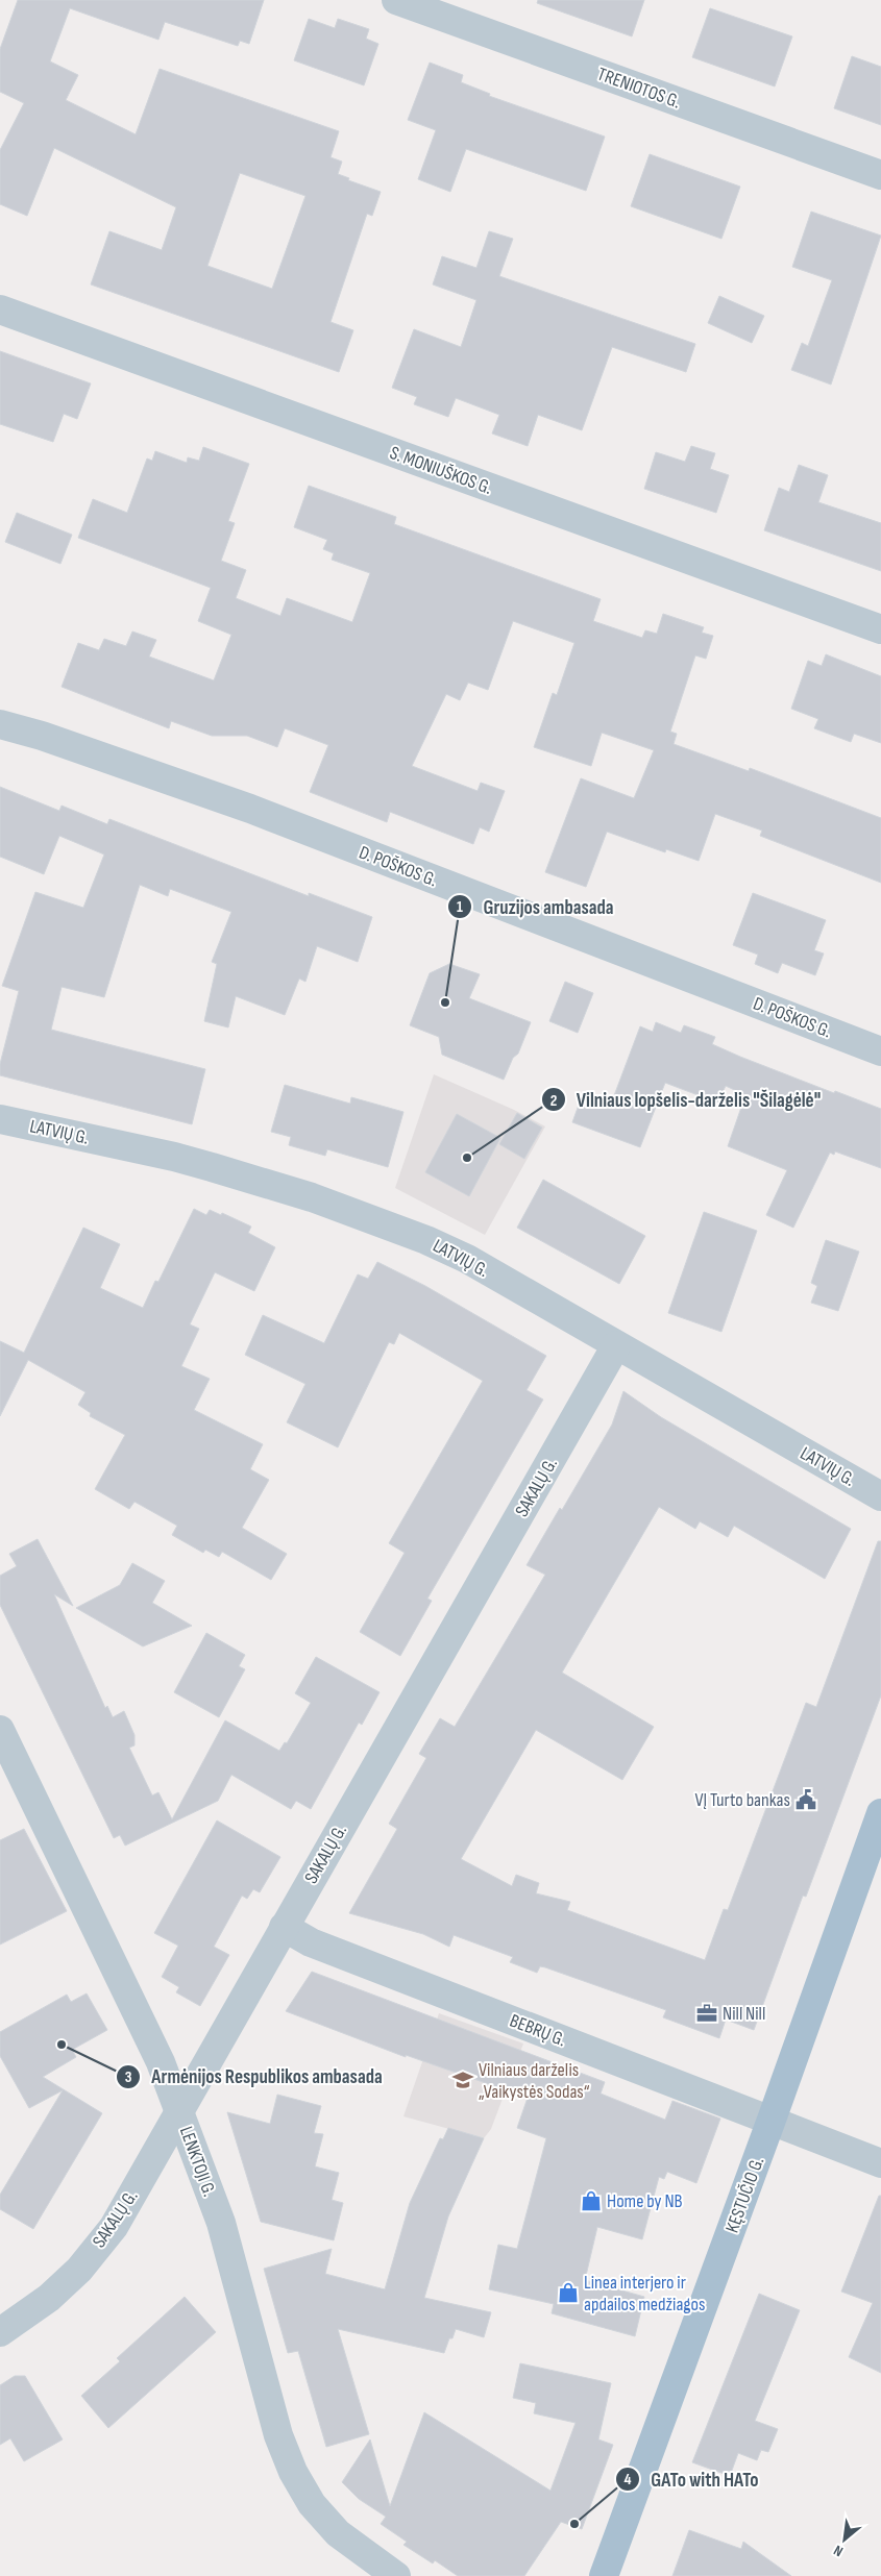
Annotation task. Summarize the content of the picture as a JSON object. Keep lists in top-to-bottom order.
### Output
{
  "streets": {
    "main road": ["KĘSTUČIO G."],
    "street": [
      "TRENIOTOS G.",
      "S. MONIUŠKOS G.",
      "D. POŠKOS G.",
      "LATVIŲ G.",
      "SAKALŲ G.",
      "BEBRŲ G.",
      "LENKTOJI G."
    ]
  },
  "crossings": [
    ["LATVIŲ G.", "SAKALŲ G."],
    ["SAKALŲ G.", "BEBRŲ G."],
    ["SAKALŲ G.", "LENKTOJI G."],
    ["BEBRŲ G.", "KĘSTUČIO G."]
  ],
  "places": {
    "other": [
      "Gruzijos ambasada",
      "Vilniaus lopšelis-darželis \"Šilagėlė\"",
      "Armėnijos Respublikos ambasada",
      "GATo with HATo"
    ],
    "public building": ["VĮ Turto bankas"],
    "office": ["Nill Nill"],
    "school or university": ["Vilniaus darželis „Vaikystės Sodas“"],
    "shop": ["Home by NB", "Linea interjero ir apdailos medžiagos"]
  },
  "north": "bottom left"
}
